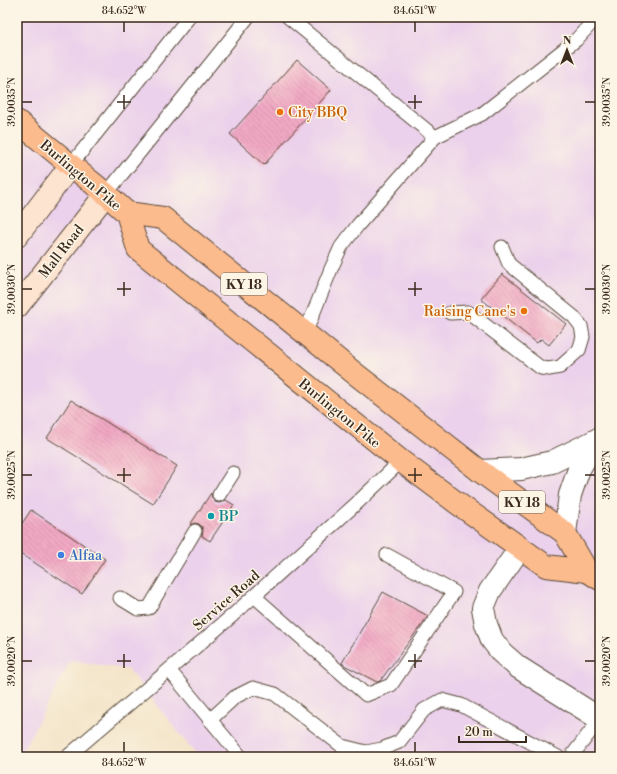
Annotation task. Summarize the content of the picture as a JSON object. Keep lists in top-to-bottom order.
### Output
{
  "streets": {
    "main road": ["Burlington Pike", "Mall Road", "KY 18"],
    "lane": ["Service Road"]
  },
  "crossings": [
    ["Burlington Pike", "Mall Road"],
    ["Burlington Pike", "Service Road"]
  ],
  "places": [
    "City BBQ",
    "Raising Cane's",
    "BP",
    "Alfaa"
  ],
  "scale_bar": "20 m",
  "north": "top",
  "coordinates": [
    "84.652°W",
    "84.651°W",
    "39.0035°N",
    "39.0030°N",
    "39.0025°N",
    "39.0020°N"
  ]
}
